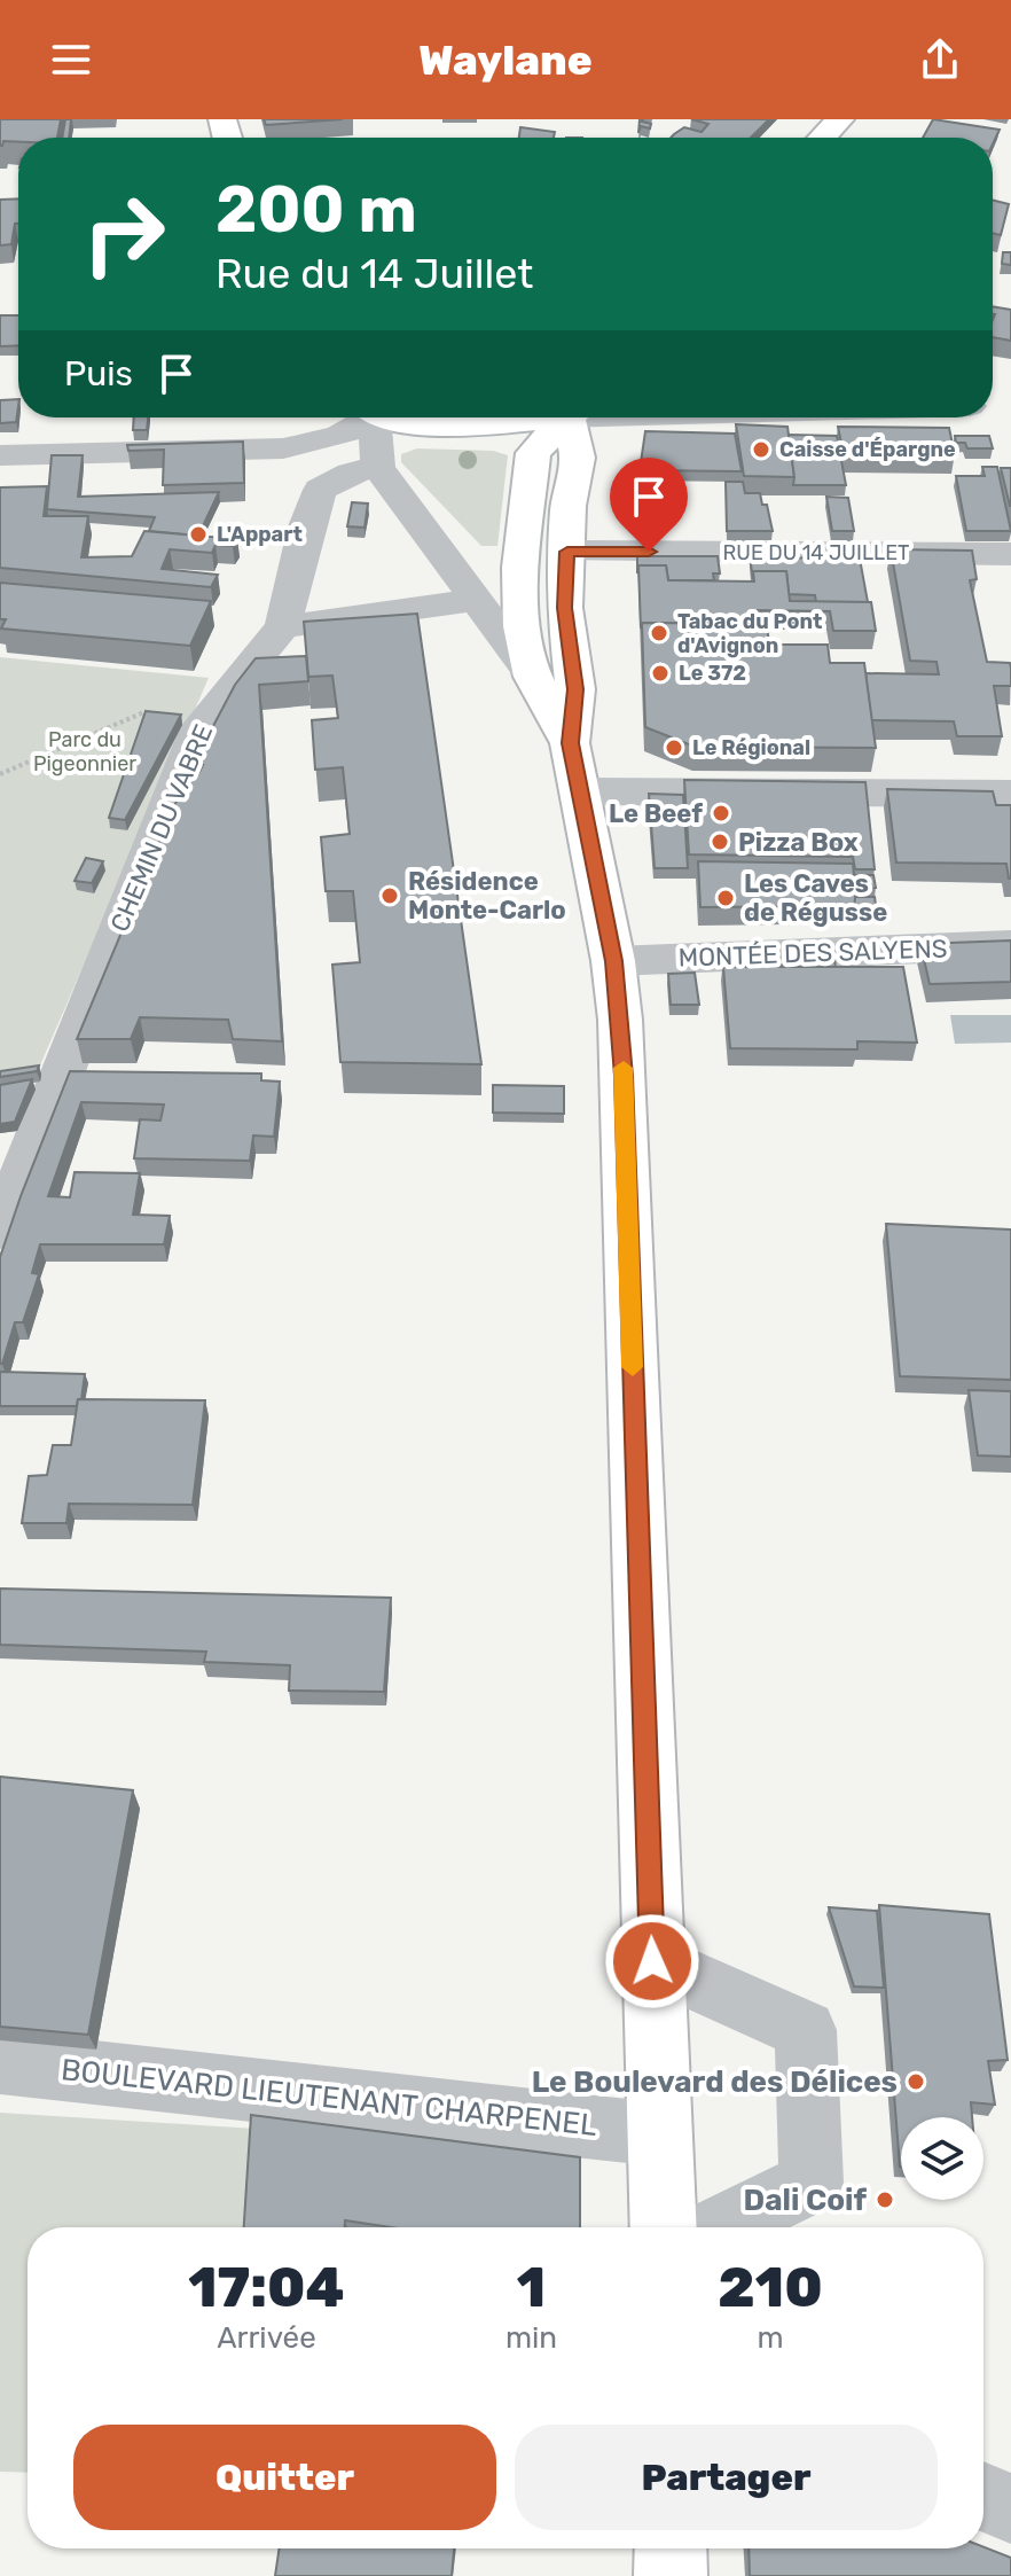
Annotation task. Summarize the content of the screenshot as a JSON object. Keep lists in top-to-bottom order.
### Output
{
  "streets": {
    "street": [
      "RUE DU 14 JUILLET",
      "CHEMIN DU VABRE",
      "MONTÉE DES SALYENS",
      "BOULEVARD LIEUTENANT CHARPENEL"
    ]
  },
  "parks": ["Parc du Pigeonnier"],
  "places": [
    "Caisse d'Épargne",
    "L'Appart",
    "Tabac du Pont d'Avignon",
    "Le 372",
    "Le Régional",
    "Le Beef",
    "Pizza Box",
    "Résidence Monte-Carlo",
    "Les Caves de Régusse",
    "Le Boulevard des Délices",
    "Dali Coif"
  ],
  "page": {
    "header": "Waylane",
    "turn": ["200 m", "Rue du 14 Juillet"],
    "then": "Puis",
    "eta": [
      "17:04",
      "Arrivée",
      "1",
      "min",
      "210",
      "m"
    ],
    "buttons": ["Quitter", "Partager"]
  }
}
